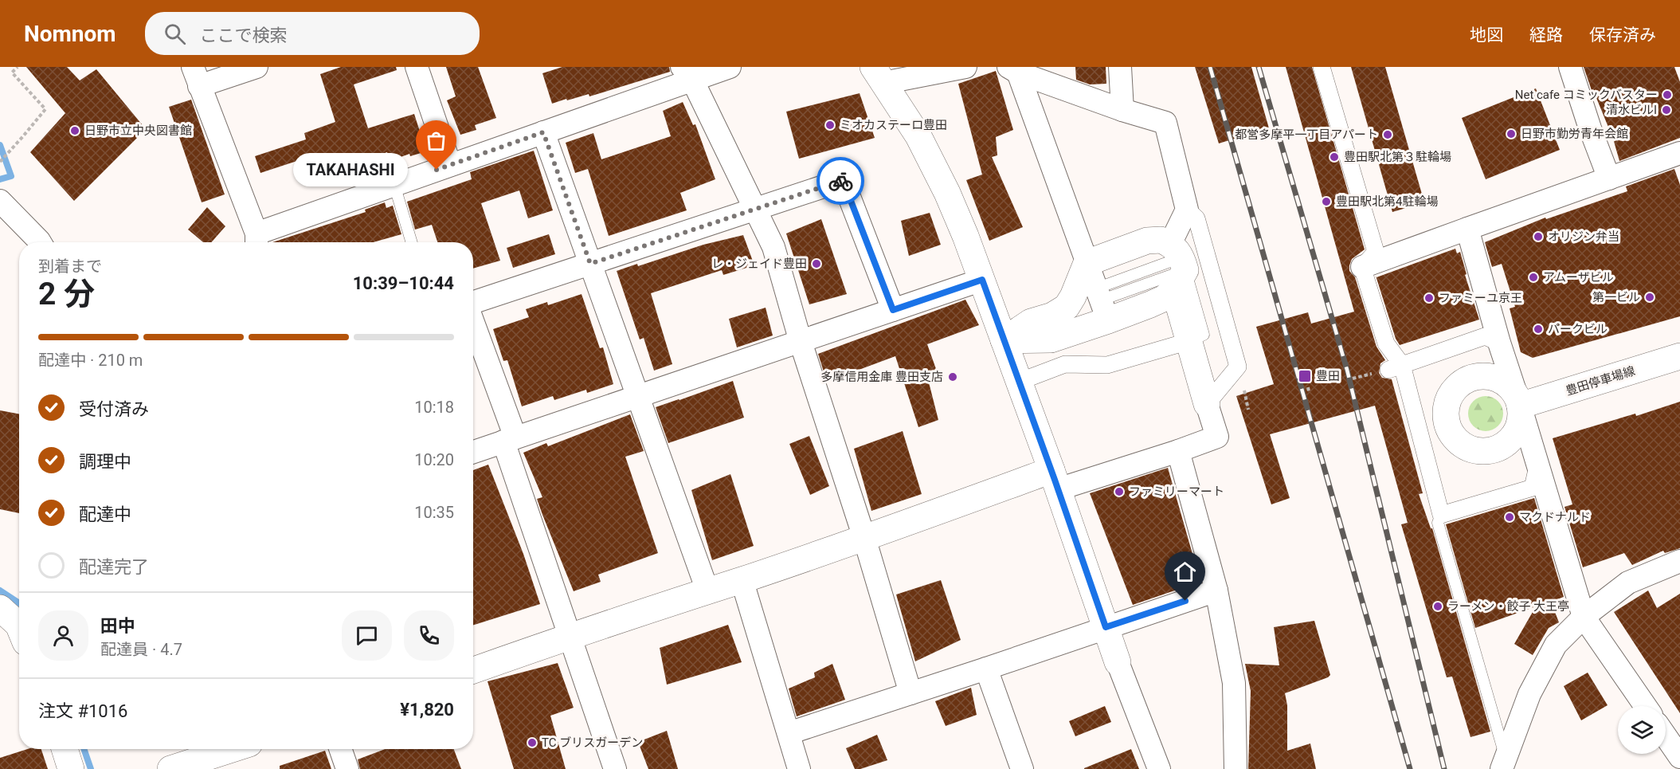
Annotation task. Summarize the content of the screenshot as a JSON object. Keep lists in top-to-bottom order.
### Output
{
  "streets": {
    "street": ["豊田停車場線"]
  },
  "places": {
    "other": [
      "Net cafe コミックバスター",
      "清水ビルI",
      "ミオカステーロ豊田",
      "日野市立中央図書館",
      "日野市勤労青年会館",
      "都営多摩平一丁目アパート",
      "豊田駅北第３駐輪場",
      "TAKAHASHI",
      "豊田駅北第4駐輪場",
      "オリジン弁当",
      "レ・ジェイド豊田",
      "アムーザビル",
      "第一ビル",
      "ファミーユ京王",
      "パークビル",
      "多摩信用金庫 豊田支店",
      "ファミリーマート",
      "マクドナルド",
      "ラーメン・餃子 大王亭",
      "TC ブリスガーデン"
    ],
    "transit": ["豊田"]
  },
  "page": {
    "header": "Nomnom",
    "search": "ここで検索",
    "nav": ["地図", "経路", "保存済み"],
    "bubble": "TAKAHASHI",
    "heading": ["2 分", "到着まで", "10:39–10:44"],
    "panel": [
      "田中",
      "配達員 · 4.7",
      "注文 #1016",
      "¥1,820"
    ],
    "bar": "配達中 · 210 m",
    "list": [
      ["受付済み", "10:18"],
      ["調理中", "10:20"],
      ["配達中", "10:35"],
      "配達完了"
    ]
  }
}
